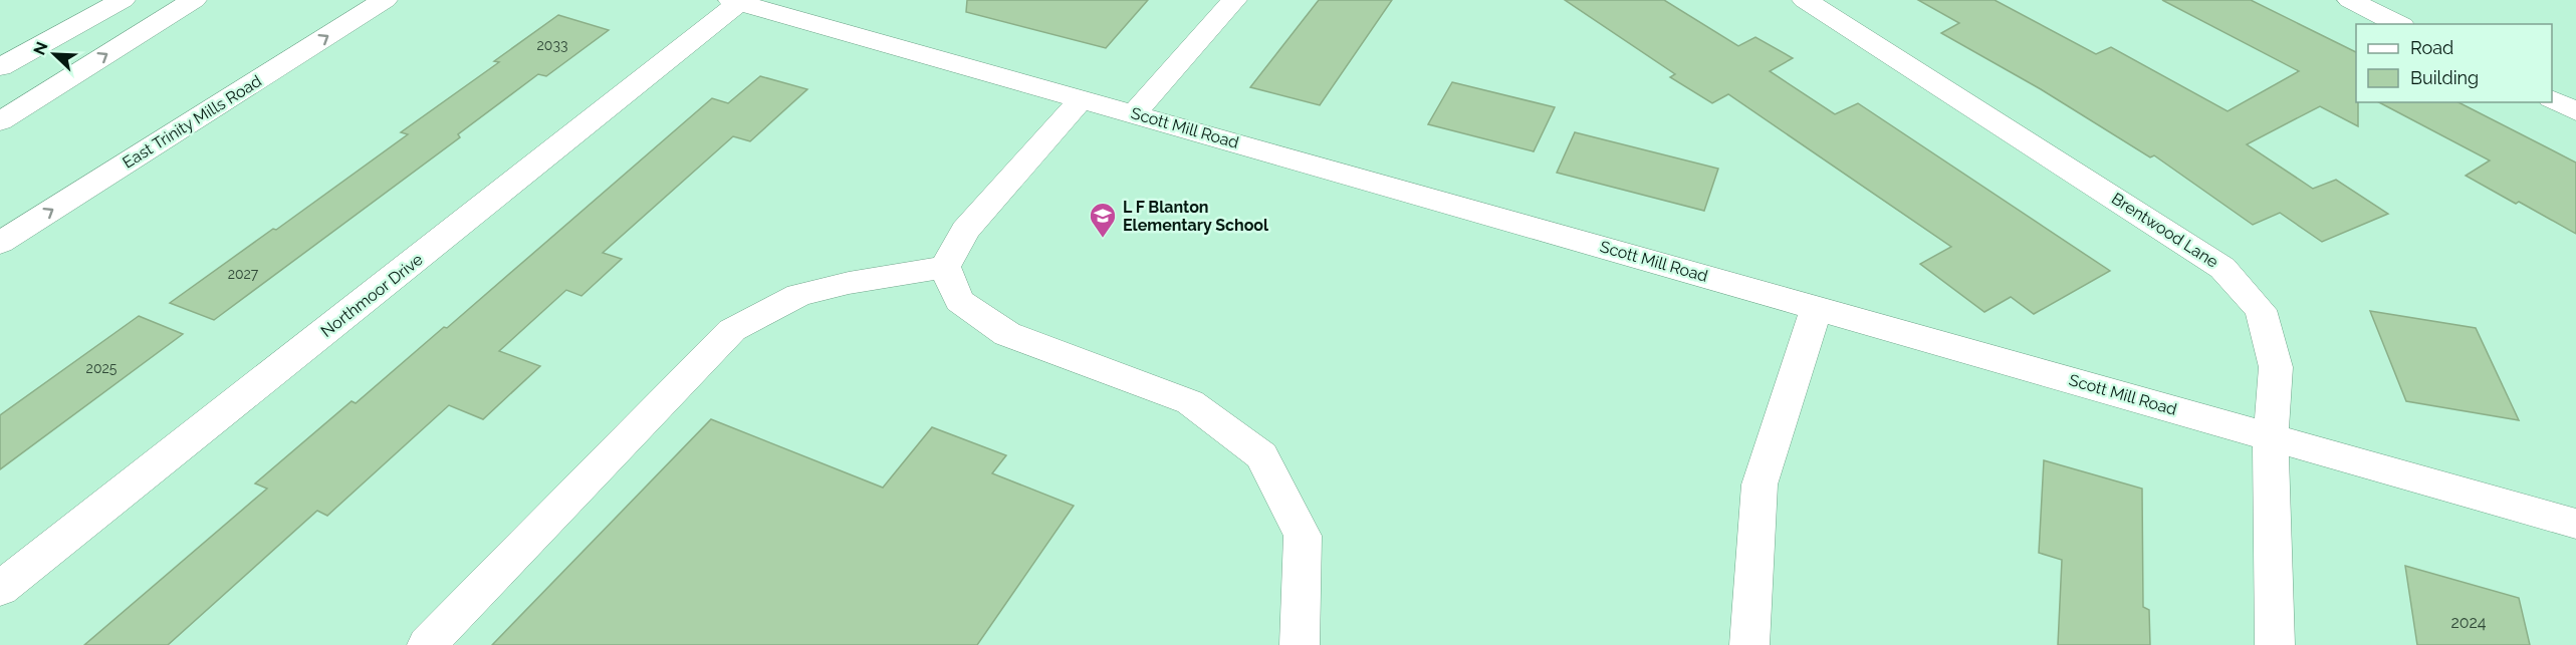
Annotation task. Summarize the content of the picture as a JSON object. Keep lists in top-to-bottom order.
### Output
{
  "streets": {
    "main road": [
      "East Trinity Mills Road",
      "Scott Mill Road",
      "Brentwood Lane",
      "Northmoor Drive"
    ]
  },
  "crossings": [
    ["Scott Mill Road", "Brentwood Lane"],
    ["Scott Mill Road", "Northmoor Drive"]
  ],
  "places": {
    "school or university": ["L F Blanton Elementary School"]
  },
  "house_numbers": [
    "2033",
    "2027",
    "2025",
    "2024"
  ],
  "legend": ["Road", "Building"],
  "north": "top left"
}
